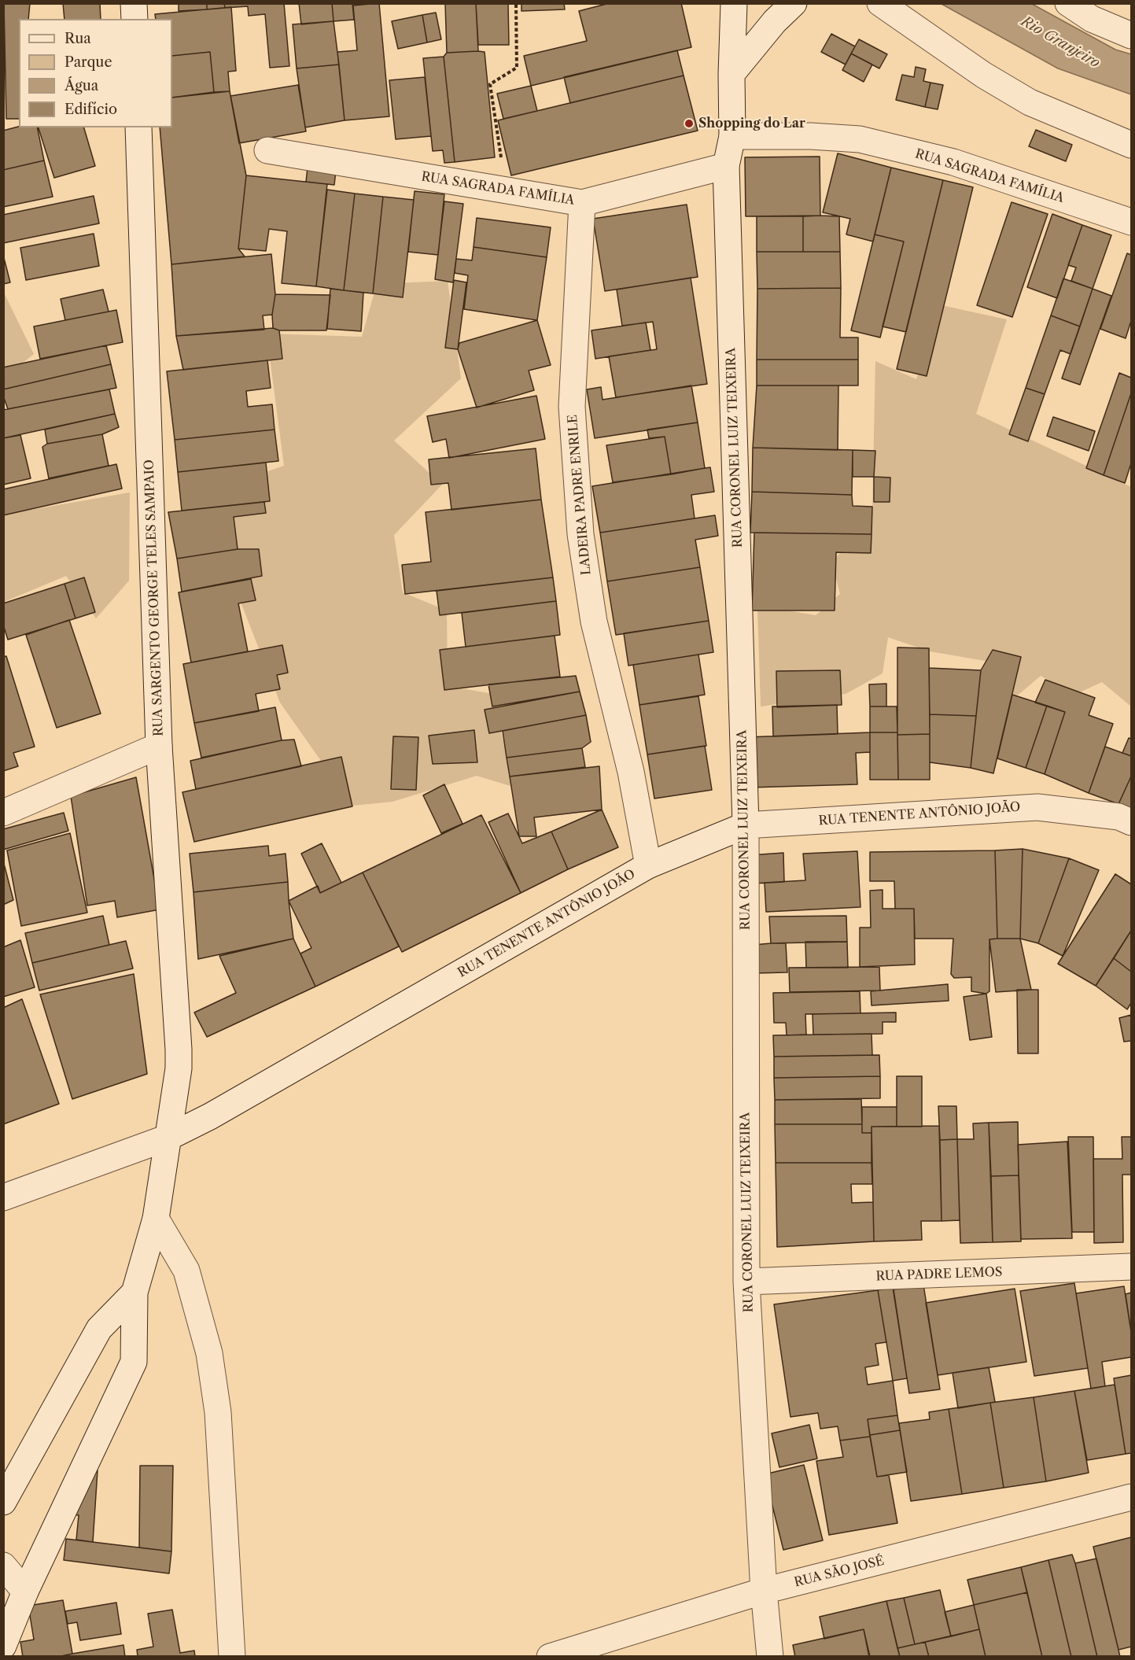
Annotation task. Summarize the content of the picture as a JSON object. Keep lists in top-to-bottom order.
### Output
{
  "streets": {
    "street": [
      "RUA SAGRADA FAMÍLIA",
      "RUA CORONEL LUIZ TEIXEIRA",
      "LADEIRA PADRE ENRILE",
      "RUA SARGENTO GEORGE TELES SAMPAIO",
      "RUA TENENTE ANTÔNIO JOÃO",
      "RUA PADRE LEMOS",
      "RUA SÃO JOSÉ"
    ]
  },
  "crossings": [
    ["RUA SAGRADA FAMÍLIA", "RUA CORONEL LUIZ TEIXEIRA"],
    ["RUA SAGRADA FAMÍLIA", "LADEIRA PADRE ENRILE"],
    ["RUA CORONEL LUIZ TEIXEIRA", "RUA TENENTE ANTÔNIO JOÃO"],
    ["RUA CORONEL LUIZ TEIXEIRA", "RUA PADRE LEMOS"],
    ["RUA CORONEL LUIZ TEIXEIRA", "RUA SÃO JOSÉ"],
    ["LADEIRA PADRE ENRILE", "RUA TENENTE ANTÔNIO JOÃO"],
    ["RUA SARGENTO GEORGE TELES SAMPAIO", "RUA TENENTE ANTÔNIO JOÃO"]
  ],
  "water": ["Rio Granjeiro"],
  "places": ["Shopping do Lar"],
  "legend": [
    "Rua",
    "Parque",
    "Água",
    "Edifício"
  ]
}
